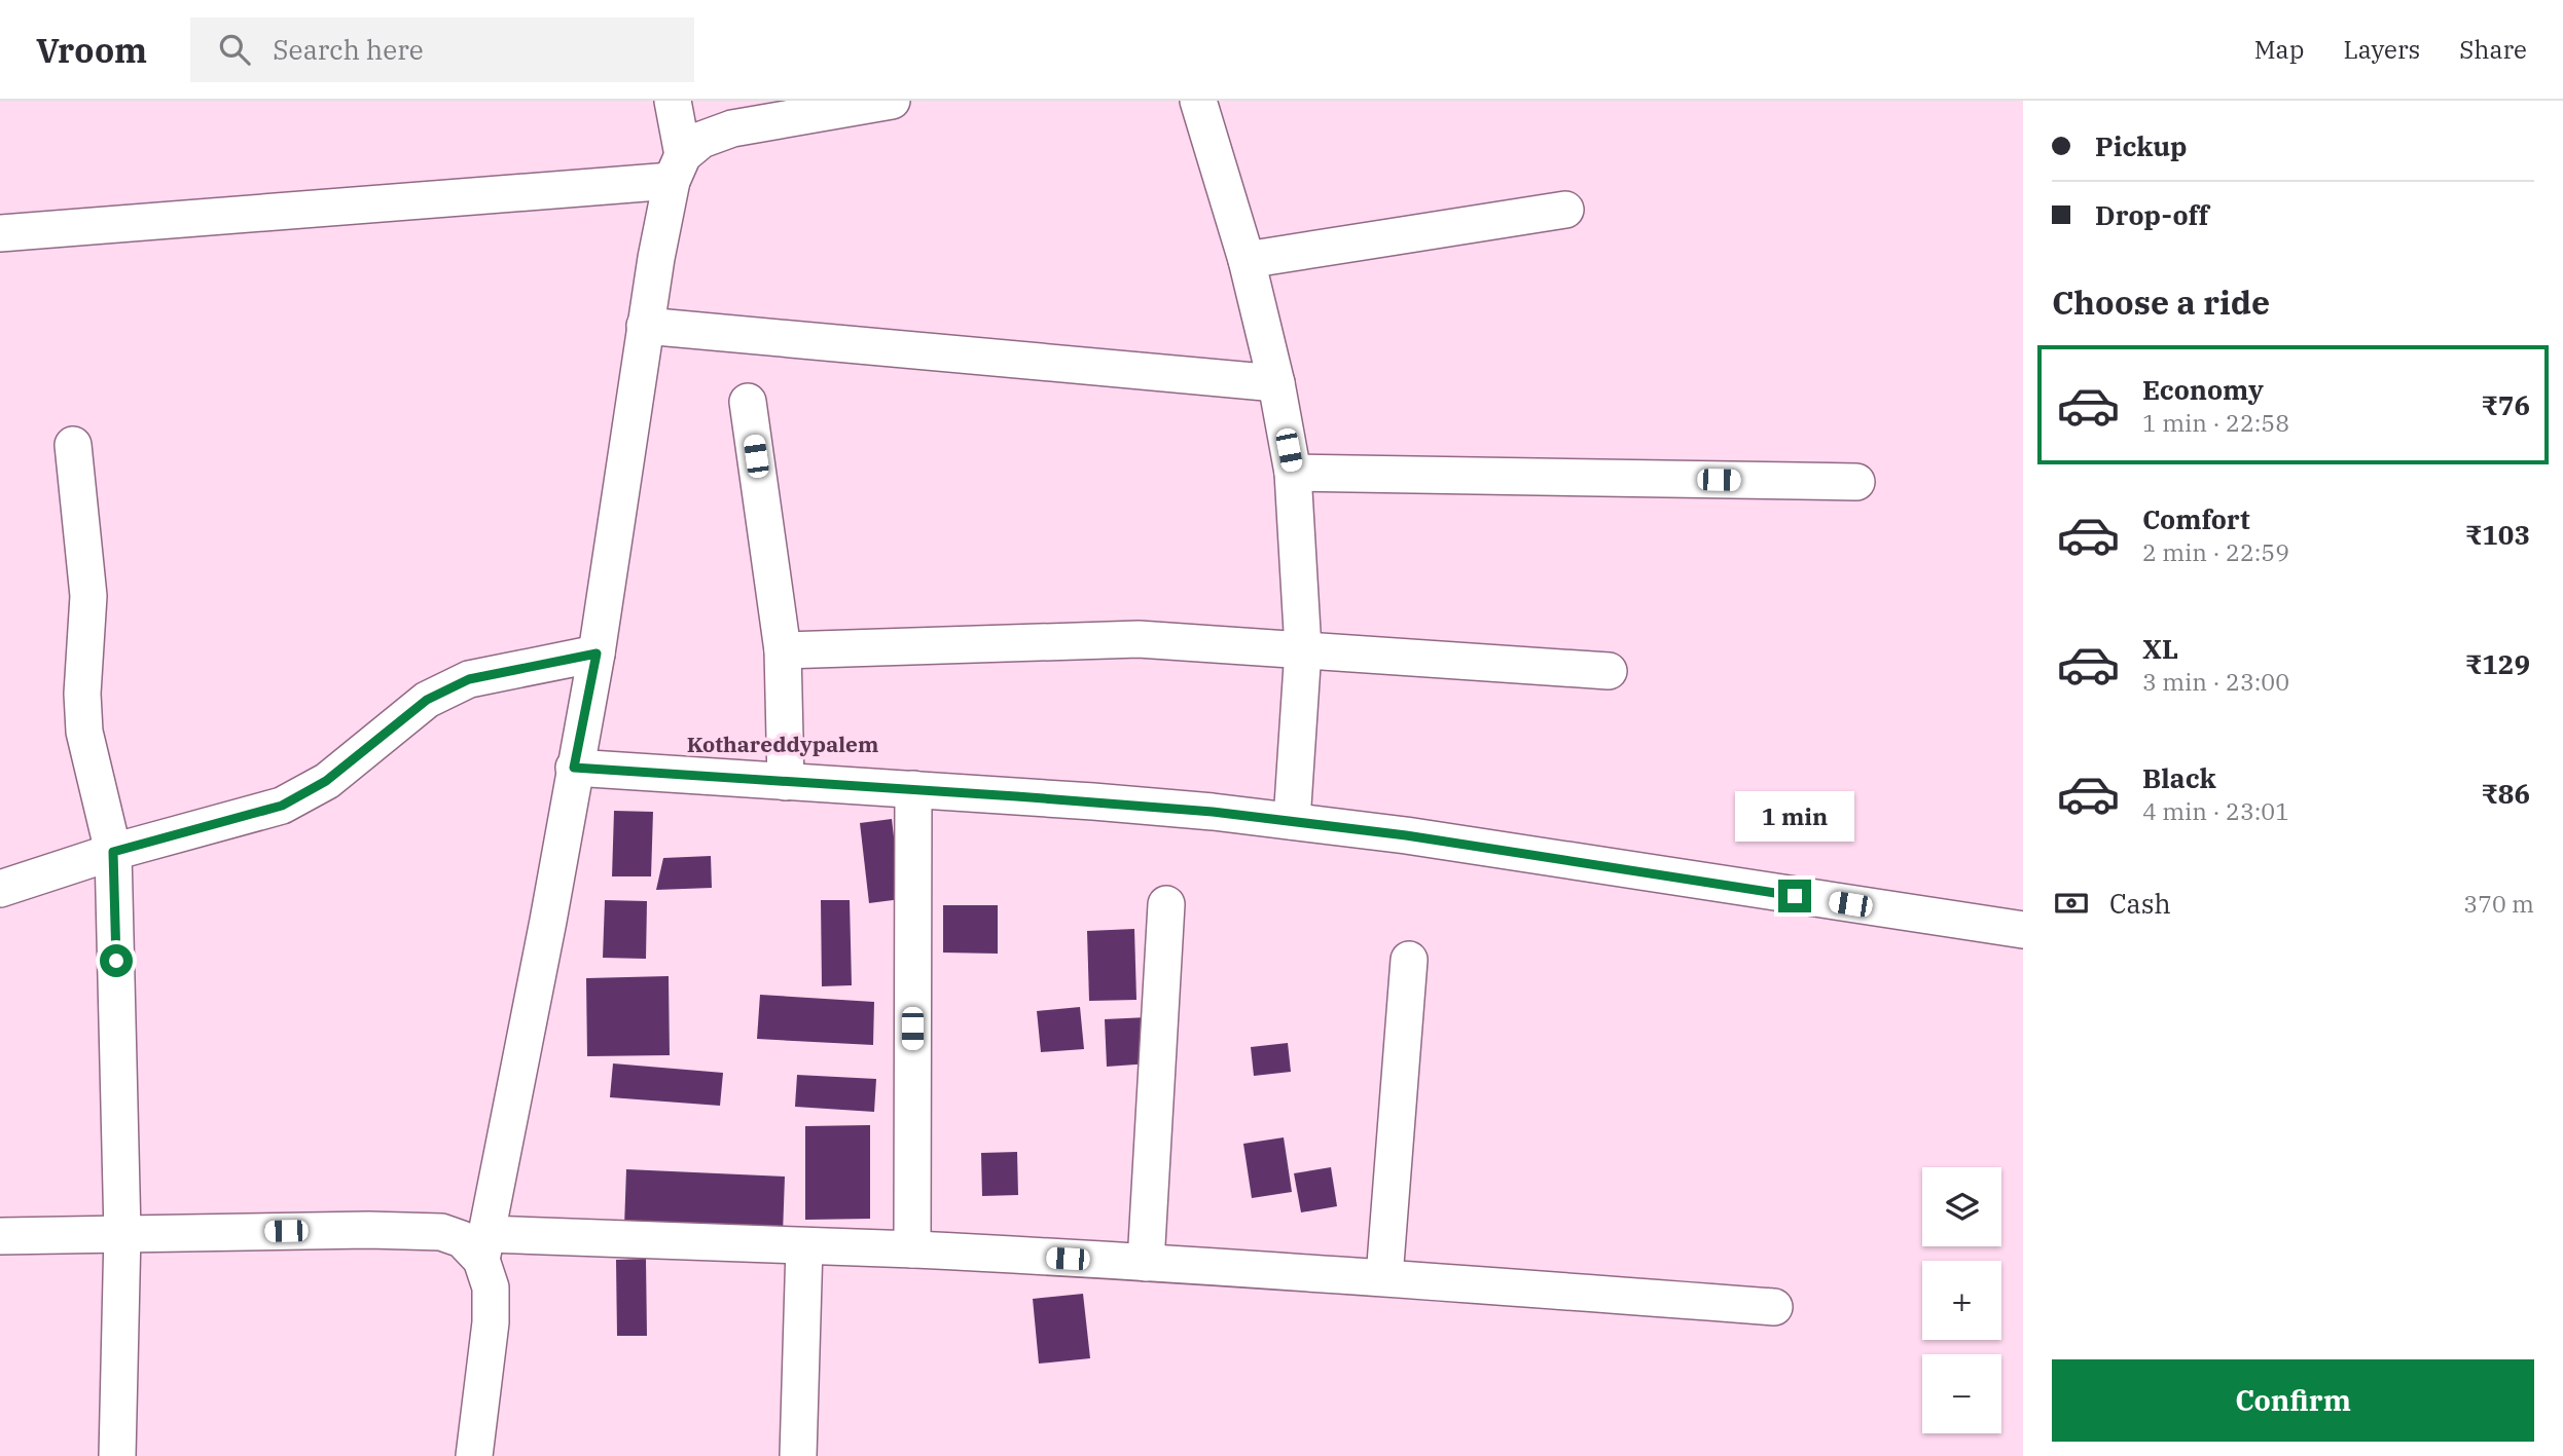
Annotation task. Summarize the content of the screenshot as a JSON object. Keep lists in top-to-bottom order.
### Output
{
  "districts": ["Kothareddypalem"],
  "page": {
    "header": "Vroom",
    "search": "Search here",
    "nav": ["Map", "Layers", "Share"],
    "banner": ["Pickup", "Drop-off"],
    "heading": "Choose a ride",
    "list": [
      {
        "name": "Economy",
        "note": "1 min · 22:58",
        "value": "₹76"
      },
      {
        "name": "Comfort",
        "note": "2 min · 22:59",
        "value": "₹103"
      },
      {
        "name": "XL",
        "note": "3 min · 23:00",
        "value": "₹129"
      },
      {
        "name": "Black",
        "note": "4 min · 23:01",
        "value": "₹86"
      }
    ],
    "bubble": "1 min",
    "pay": ["Cash", "370 m"],
    "map_buttons": ["+", "−"],
    "buttons": "Confirm"
  }
}
